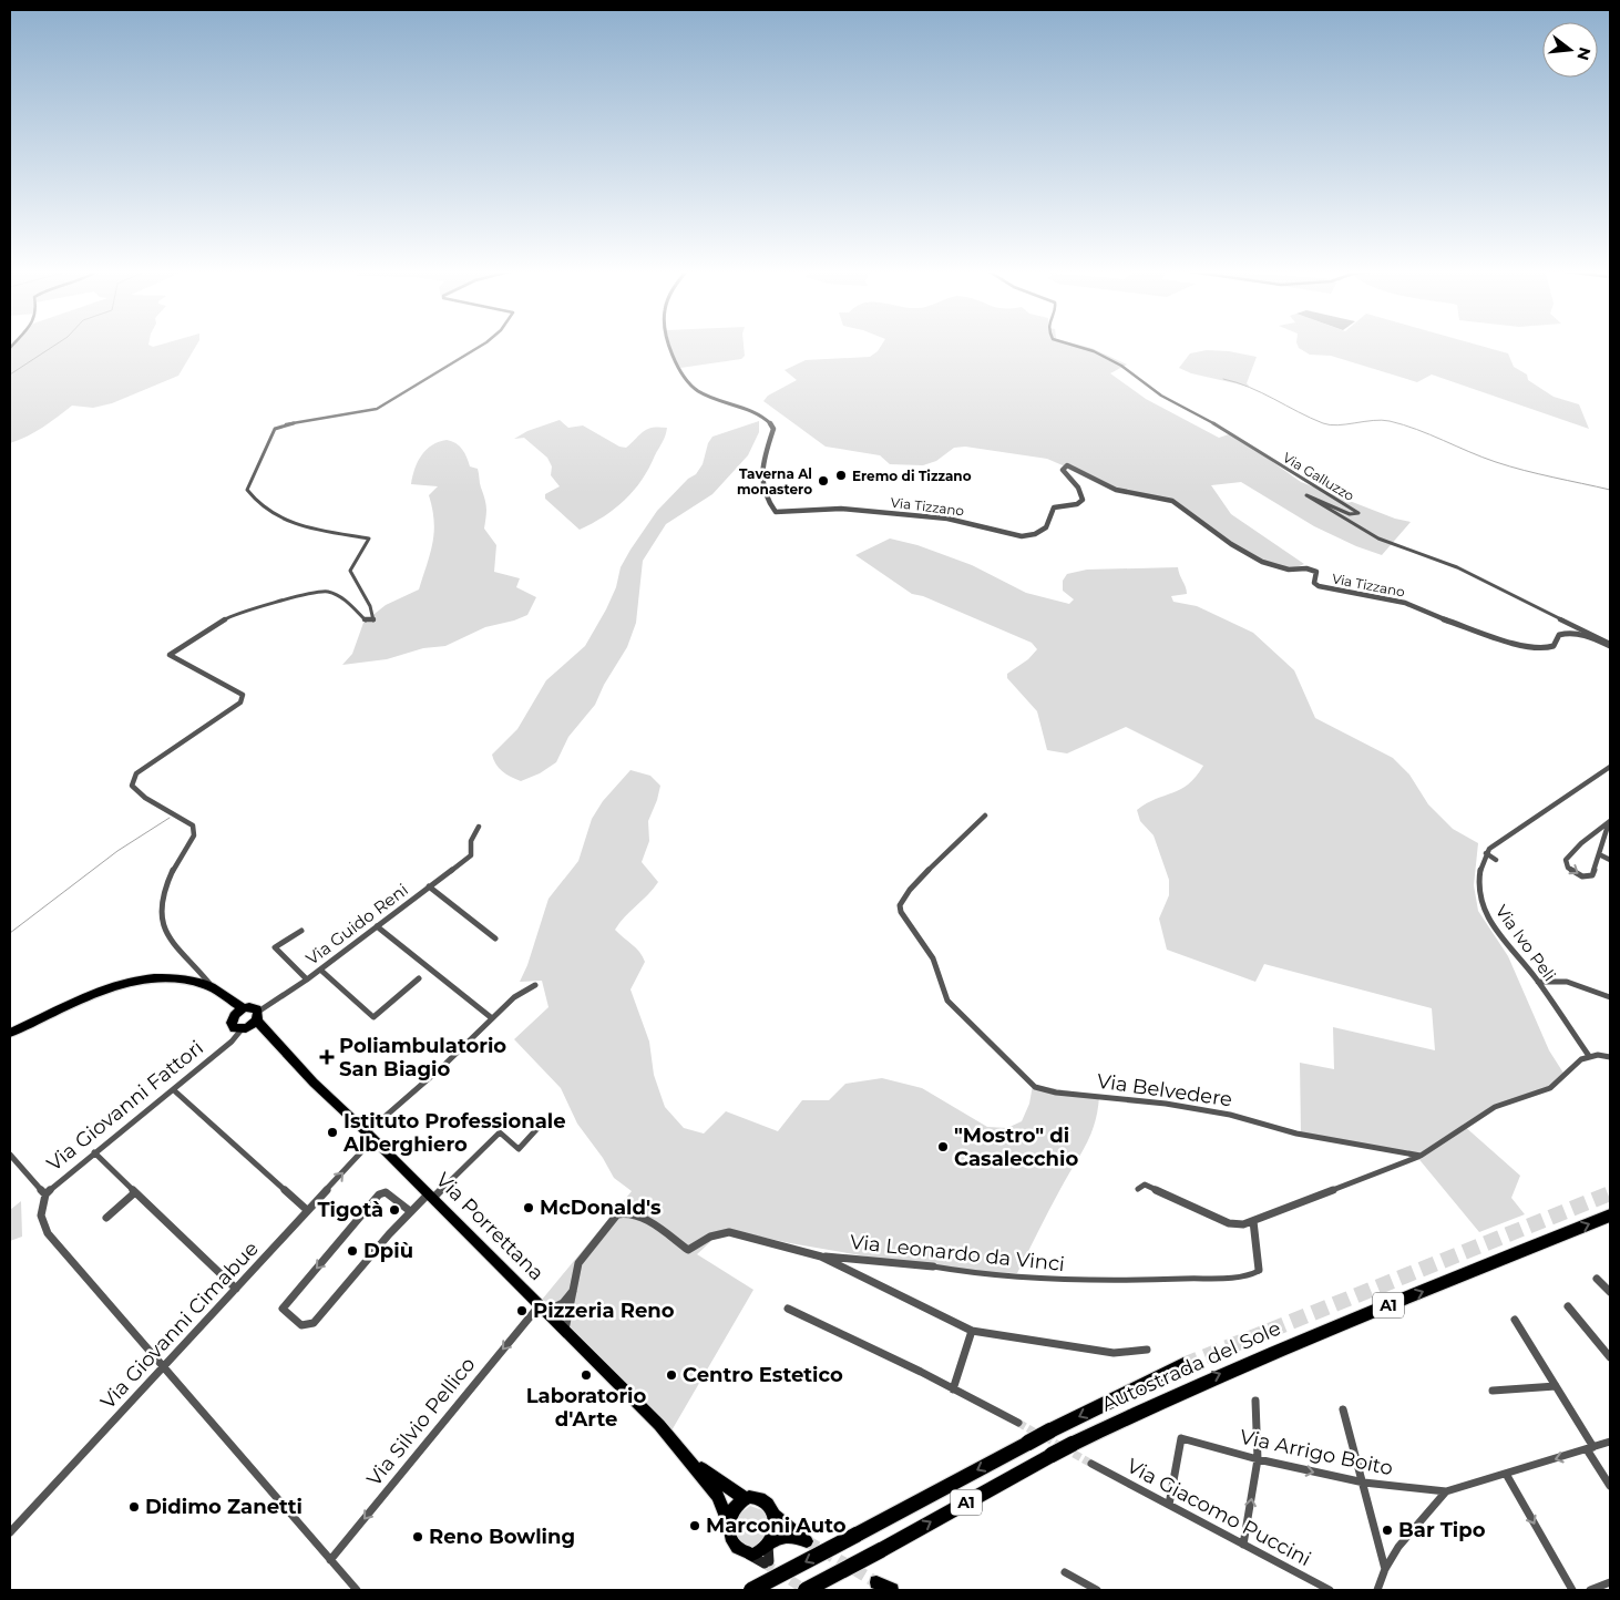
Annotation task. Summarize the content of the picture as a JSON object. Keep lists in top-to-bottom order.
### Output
{
  "streets": {
    "highway": ["A1", "Autostrada del Sole"],
    "main road": ["Via Porrettana"],
    "street": [
      "Via Galluzzo",
      "Via Tizzano",
      "Via Guido Reni",
      "Via Ivo Peli",
      "Via Belvedere",
      "Via Giovanni Fattori",
      "Via Leonardo da Vinci",
      "Via Giovanni Cimabue",
      "Via Silvio Pellico",
      "Via Arrigo Boito",
      "Via Giacomo Puccini"
    ]
  },
  "crossings": [
    ["Via Galluzzo", "Via Tizzano"],
    ["Via Guido Reni", "Via Giovanni Fattori"],
    ["Via Guido Reni", "Via Porrettana"],
    ["Via Giovanni Fattori", "Via Porrettana"],
    ["Via Porrettana", "Via Leonardo da Vinci"],
    ["Via Porrettana", "Via Giovanni Cimabue"],
    ["Via Porrettana", "Via Silvio Pellico"],
    ["Via Arrigo Boito", "Via Giacomo Puccini"]
  ],
  "one_way": ["Via Silvio Pellico"],
  "places": {
    "other": [
      "Eremo di Tizzano",
      "Taverna Al monastero",
      "Istituto Professionale Alberghiero",
      "\"Mostro\" di Casalecchio",
      "McDonald's",
      "Tigotà",
      "Dpiù",
      "Pizzeria Reno",
      "Laboratorio d'Arte",
      "Centro Estetico",
      "Didimo Zanetti",
      "Marconi Auto",
      "Bar Tipo",
      "Reno Bowling"
    ],
    "health": ["Poliambulatorio San Biagio"]
  },
  "north": "right"
}
